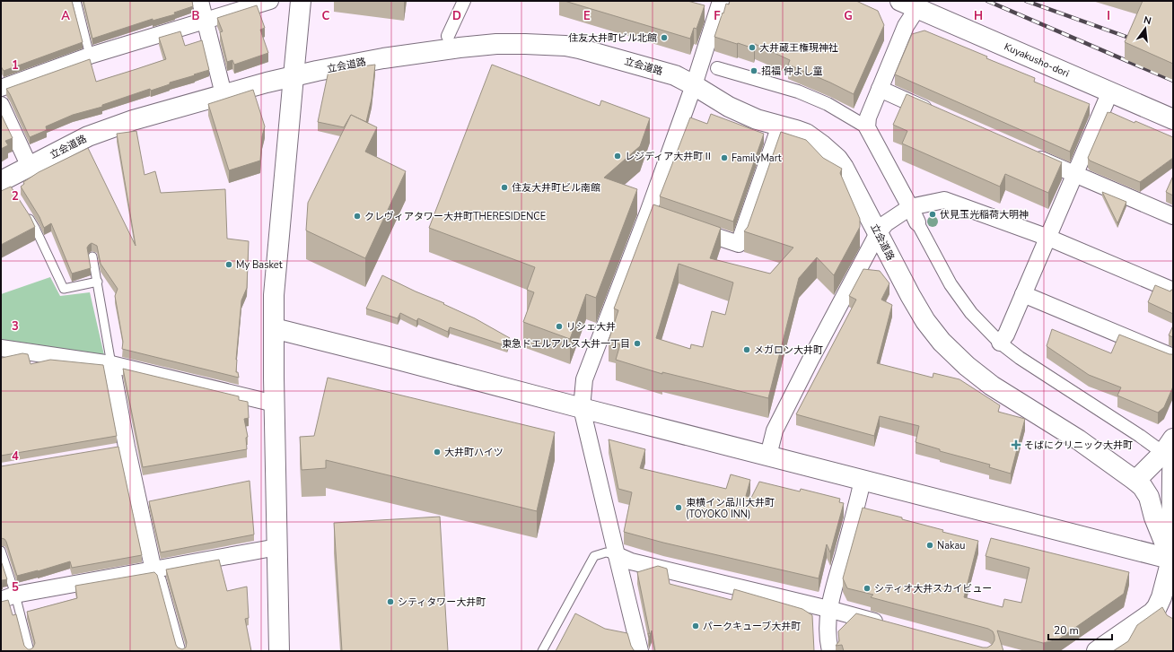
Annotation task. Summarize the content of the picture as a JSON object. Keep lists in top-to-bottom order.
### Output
{
  "streets": {
    "street": ["Kuyakusho-dori", "立会道路"]
  },
  "places": {
    "other": [
      "住友大井町ビル北館",
      "大井蔵王権現神社",
      "招福 仲よし童",
      "レジディア大井町Ⅱ",
      "FamilyMart",
      "住友大井町ビル南館",
      "伏見玉光稲荷大明神",
      "クレヴィアタワー大井町THERESIDENCE",
      "My Basket",
      "リシェ大井",
      "東急ドエルアルス大井一丁目",
      "メガロン大井町",
      "大井町ハイツ",
      "東横イン品川大井町 (TOYOKO INN)",
      "Nakau",
      "シティオ大井スカイビュー",
      "シティタワー大井町",
      "パークキューブ大井町"
    ],
    "health": ["そばにクリニック大井町"]
  },
  "scale_bar": "20 m",
  "north": "top",
  "grid": {
    "columns": [
      "A",
      "B",
      "C",
      "D",
      "E",
      "F",
      "G",
      "H",
      "I"
    ],
    "rows": [
      "1",
      "2",
      "3",
      "4",
      "5"
    ]
  }
}
